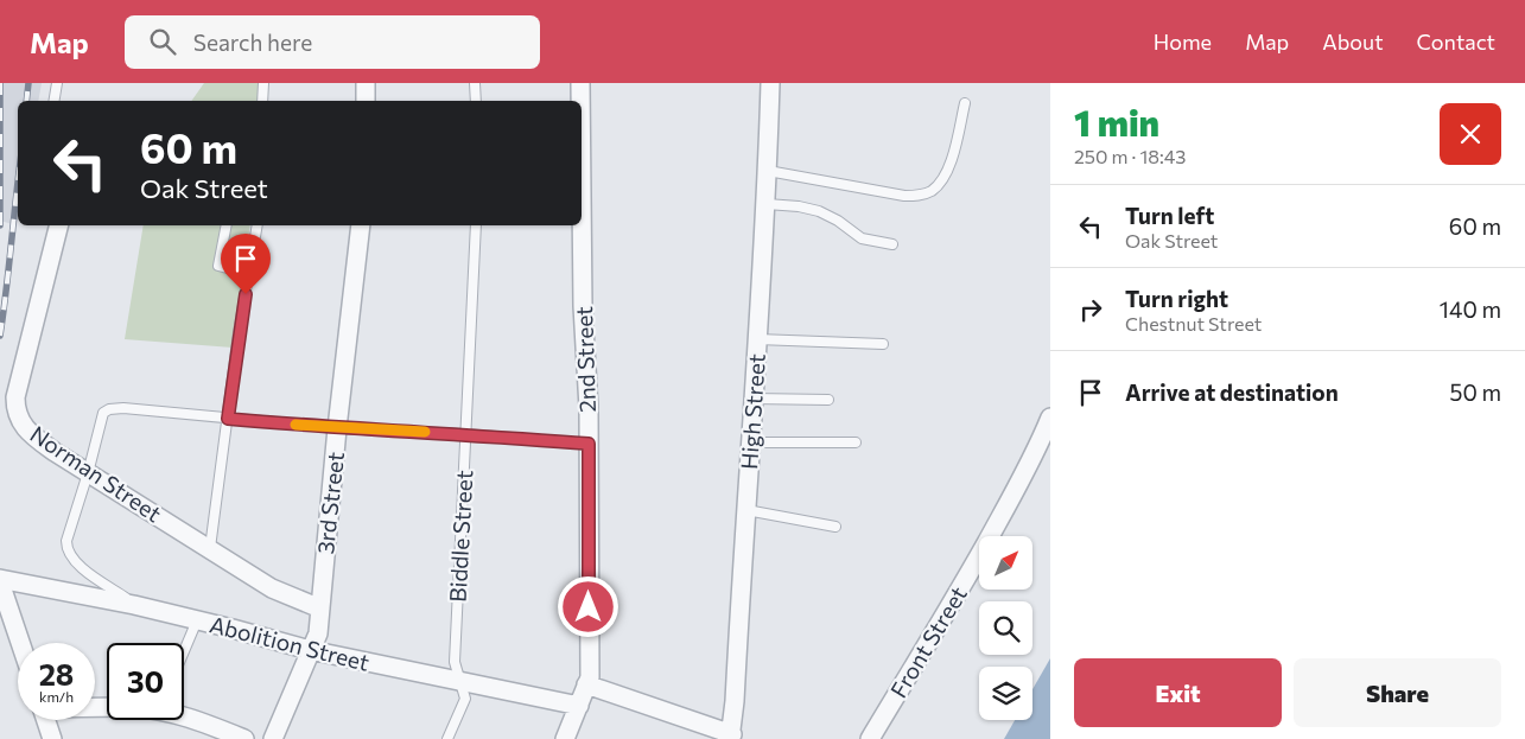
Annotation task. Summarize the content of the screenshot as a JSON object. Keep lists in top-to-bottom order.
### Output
{
  "streets": {
    "street": [
      "2nd Street",
      "High Street",
      "Norman Street",
      "3rd Street",
      "Front Street",
      "Abolition Street"
    ],
    "lane": ["Biddle Street"]
  },
  "crossings": [
    ["2nd Street", "Abolition Street"],
    ["Norman Street", "3rd Street"],
    ["3rd Street", "Abolition Street"],
    ["Biddle Street", "Abolition Street"]
  ],
  "north": "top right",
  "page": {
    "header": "Map",
    "search": "Search here",
    "nav": [
      "Home",
      "Map",
      "About",
      "Contact"
    ],
    "heading": ["1 min", "250 m · 18:43"],
    "turn": ["60 m", "Oak Street"],
    "list": [
      {
        "name": "Turn left",
        "note": "Oak Street",
        "value": "60 m"
      },
      {
        "name": "Turn right",
        "note": "Chestnut Street",
        "value": "140 m"
      },
      {
        "name": "Arrive at destination",
        "value": "50 m"
      }
    ],
    "speed": "28 km/h",
    "limit": "30",
    "buttons": ["Exit", "Share"]
  }
}
